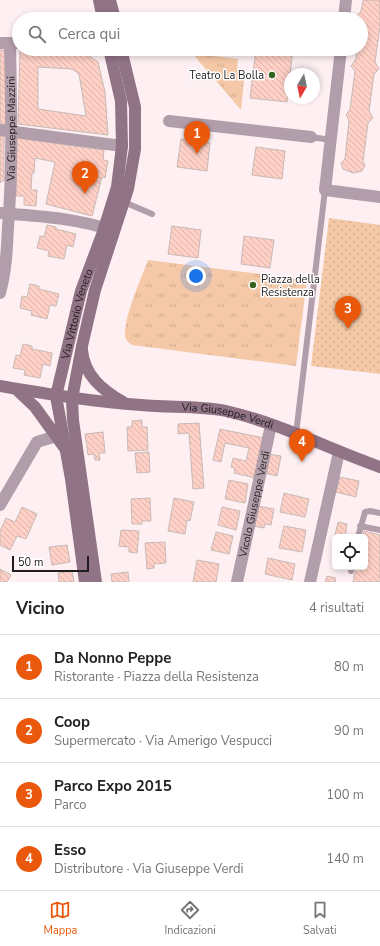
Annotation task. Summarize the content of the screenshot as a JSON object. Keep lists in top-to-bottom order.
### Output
{
  "streets": {
    "street": [
      "Via Giuseppe Mazzini",
      "Via Vittorio Veneto",
      "Via Giuseppe Verdi",
      "Vicolo Giuseppe Verdi"
    ]
  },
  "crossings": [
    ["Via Vittorio Veneto", "Via Giuseppe Verdi"],
    ["Via Giuseppe Verdi", "Vicolo Giuseppe Verdi"]
  ],
  "places": ["Teatro La Bolla", "Piazza della Resistenza"],
  "scale_bar": "50 m",
  "north": "bottom",
  "page": {
    "search": "Cerca qui",
    "pins": [
      "1",
      "2",
      "3",
      "4"
    ],
    "scale": "50 m",
    "heading": ["Vicino", "4 risultati"],
    "list": [
      {
        "mark": "1",
        "name": "Da Nonno Peppe",
        "note": "Ristorante · Piazza della Resistenza",
        "value": "80 m"
      },
      {
        "mark": "2",
        "name": "Coop",
        "note": "Supermercato · Via Amerigo Vespucci",
        "value": "90 m"
      },
      {
        "mark": "3",
        "name": "Parco Expo 2015",
        "note": "Parco",
        "value": "100 m"
      },
      {
        "mark": "4",
        "name": "Esso",
        "note": "Distributore · Via Giuseppe Verdi",
        "value": "140 m"
      }
    ],
    "nav": ["Mappa", "Indicazioni", "Salvati"]
  }
}
